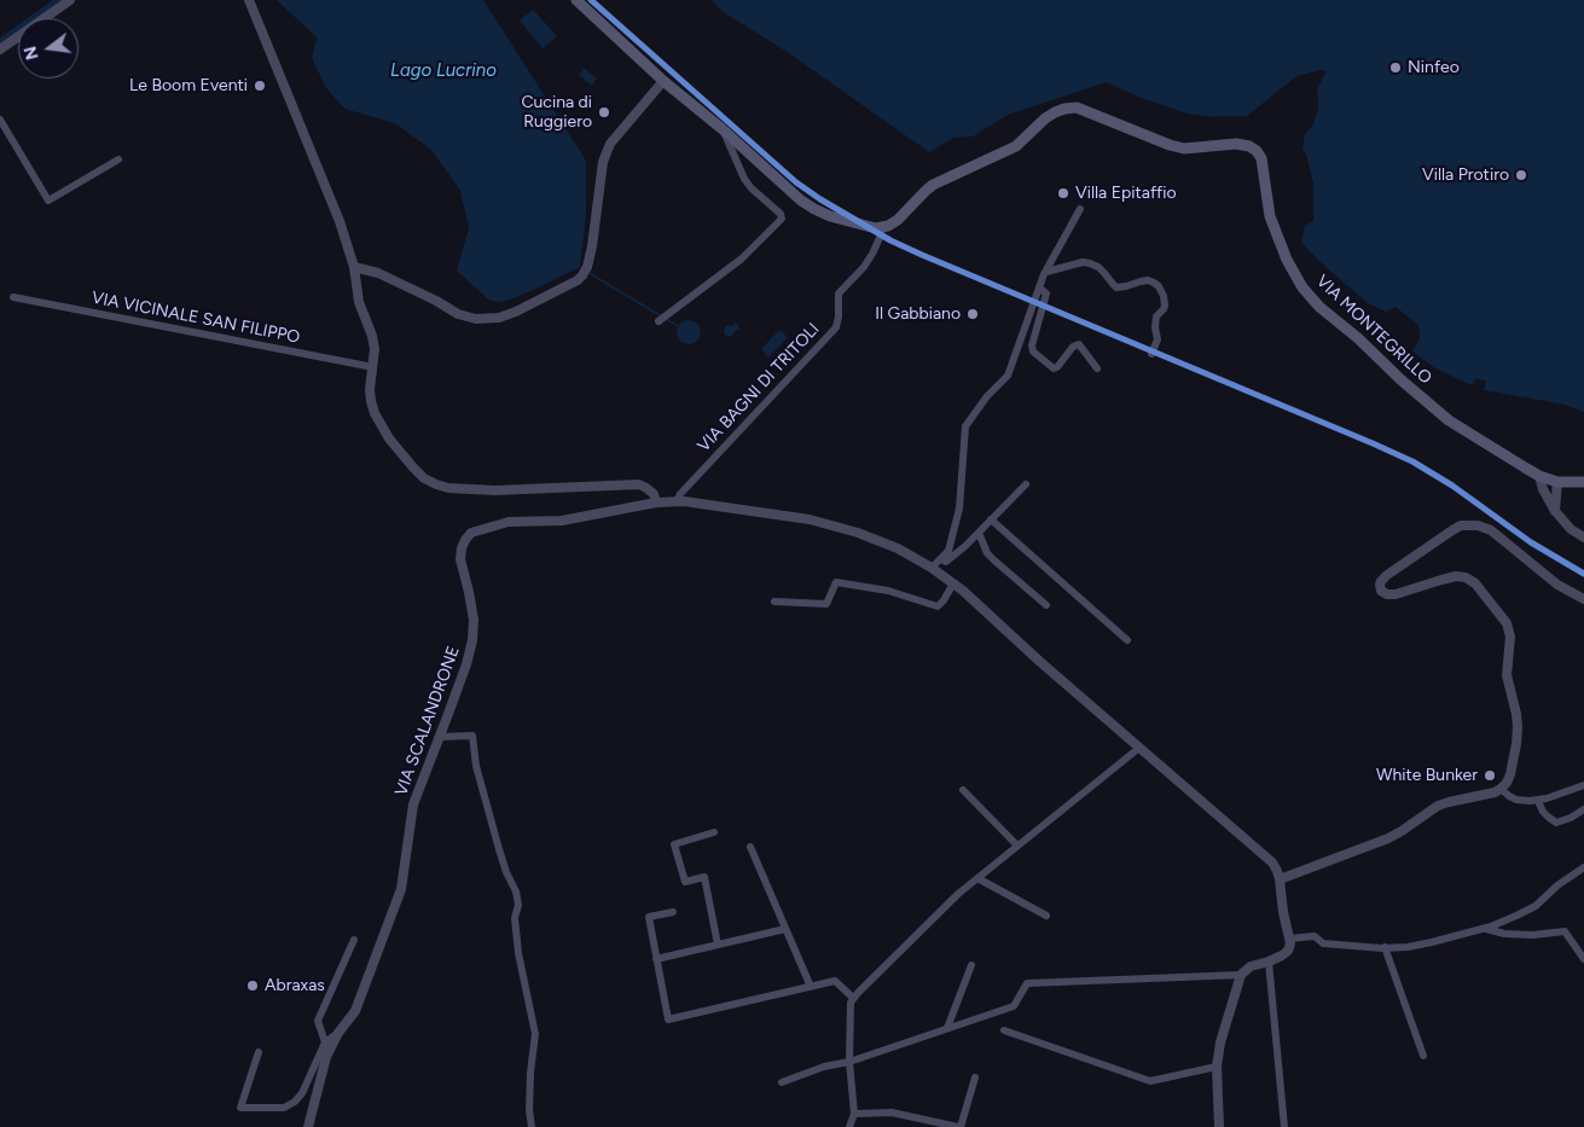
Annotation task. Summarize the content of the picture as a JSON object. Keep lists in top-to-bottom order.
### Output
{
  "streets": {
    "main road": ["VIA MONTEGRILLO"],
    "street": ["VIA VICINALE SAN FILIPPO", "VIA BAGNI DI TRITOLI", "VIA SCALANDRONE"]
  },
  "crossings": [
    ["VIA MONTEGRILLO", "VIA BAGNI DI TRITOLI"]
  ],
  "water": ["Lago Lucrino"],
  "places": [
    "Ninfeo",
    "Le Boom Eventi",
    "Cucina di Ruggiero",
    "Villa Protiro",
    "Villa Epitaffio",
    "Il Gabbiano",
    "White Bunker",
    "Abraxas"
  ],
  "north": "left"
}
